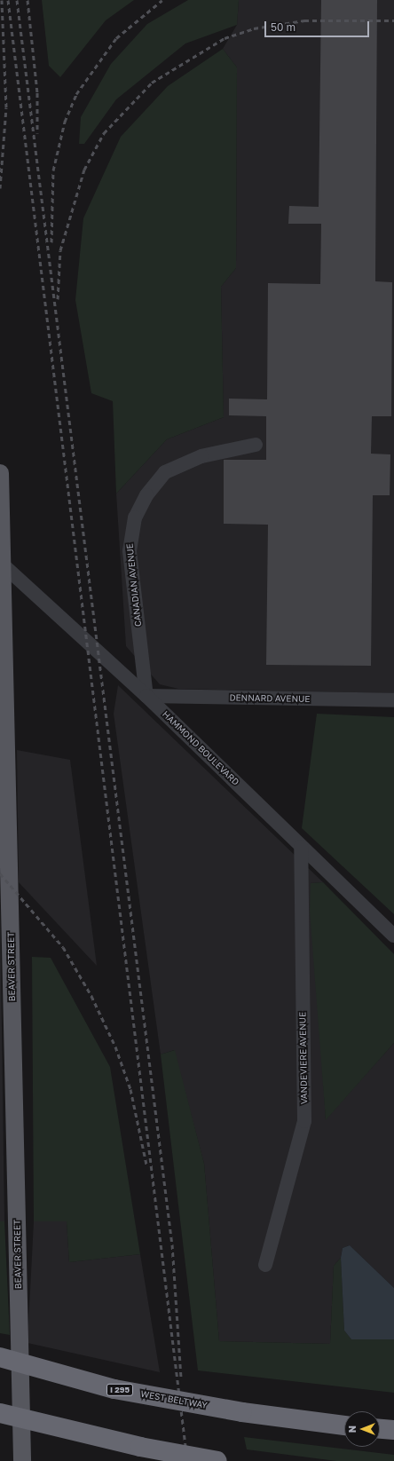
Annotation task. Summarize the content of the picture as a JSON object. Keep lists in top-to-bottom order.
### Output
{
  "streets": {
    "highway": ["I 295", "WEST BELTWAY"],
    "main road": ["BEAVER STREET"],
    "street": [
      "CANADIAN AVENUE",
      "DENNARD AVENUE",
      "HAMMOND BOULEVARD",
      "VANDEVIERE AVENUE"
    ]
  },
  "crossings": [
    ["CANADIAN AVENUE", "DENNARD AVENUE"],
    ["CANADIAN AVENUE", "HAMMOND BOULEVARD"],
    ["DENNARD AVENUE", "HAMMOND BOULEVARD"],
    ["HAMMOND BOULEVARD", "BEAVER STREET"],
    ["HAMMOND BOULEVARD", "VANDEVIERE AVENUE"]
  ],
  "scale_bar": "50 m",
  "north": "left"
}
